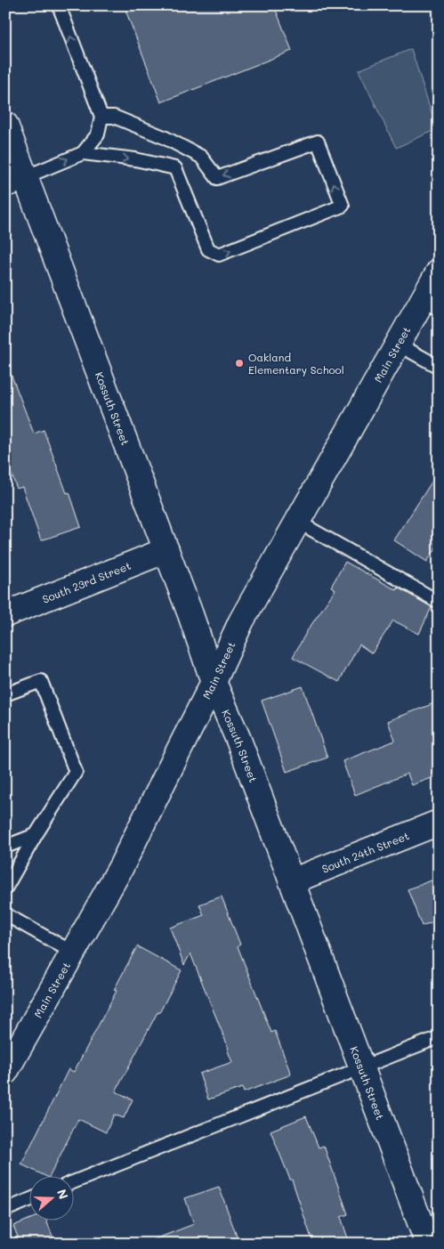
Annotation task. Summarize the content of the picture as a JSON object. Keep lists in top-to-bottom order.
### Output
{
  "streets": {
    "street": [
      "Main Street",
      "Kossuth Street",
      "South 23rd Street",
      "South 24th Street"
    ]
  },
  "crossings": [
    ["Main Street", "Kossuth Street"],
    ["Kossuth Street", "South 23rd Street"],
    ["Kossuth Street", "South 24th Street"]
  ],
  "places": ["Oakland Elementary School"],
  "north": "right"
}
